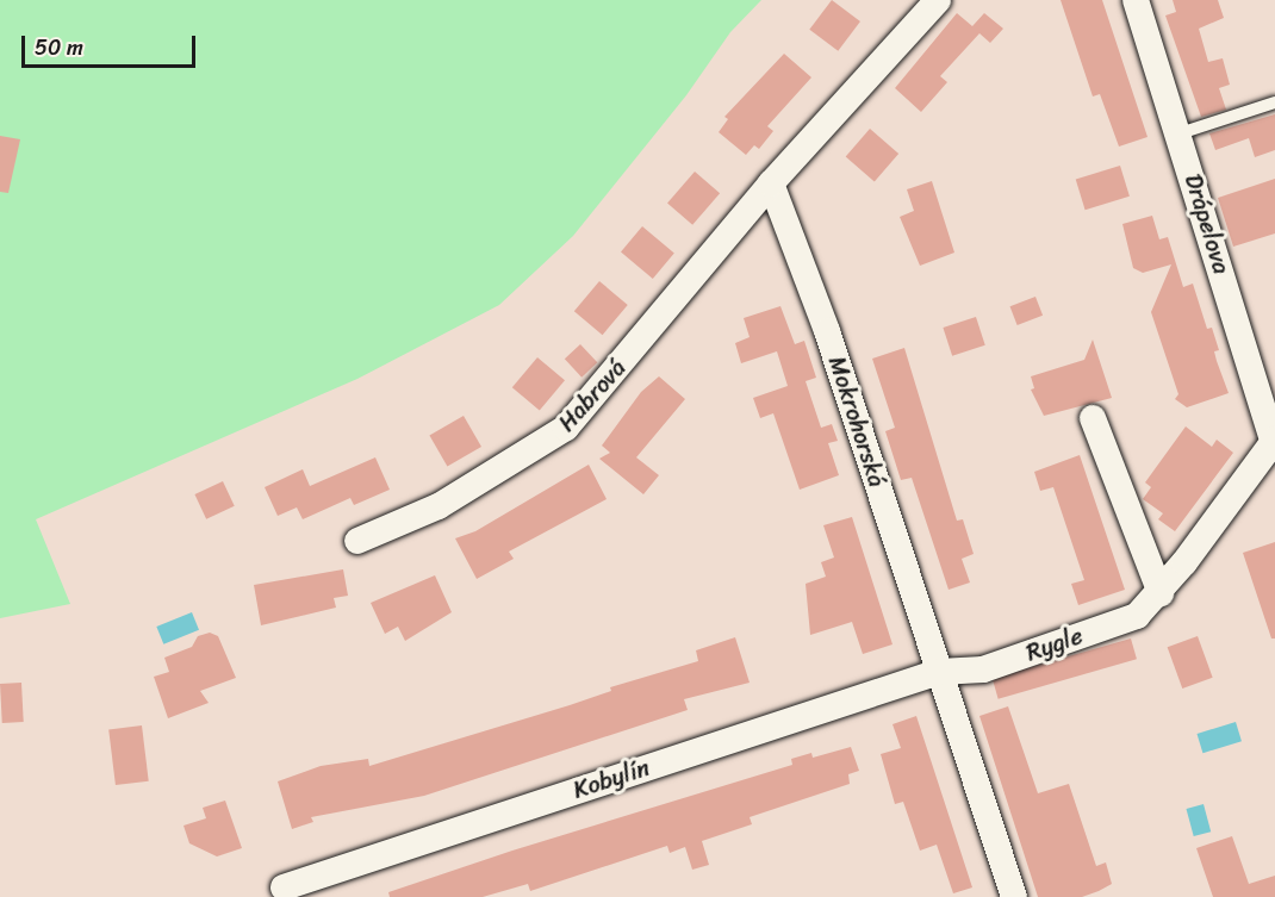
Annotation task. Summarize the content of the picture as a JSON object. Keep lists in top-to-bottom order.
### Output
{
  "streets": {
    "street": [
      "Drápelova",
      "Habrová",
      "Mokrohorská",
      "Rygle",
      "Kobylín"
    ]
  },
  "crossings": [
    ["Drápelova", "Rygle"],
    ["Habrová", "Mokrohorská"],
    ["Mokrohorská", "Rygle"],
    ["Mokrohorská", "Kobylín"],
    ["Rygle", "Kobylín"]
  ],
  "scale_bar": "50 m"
}
